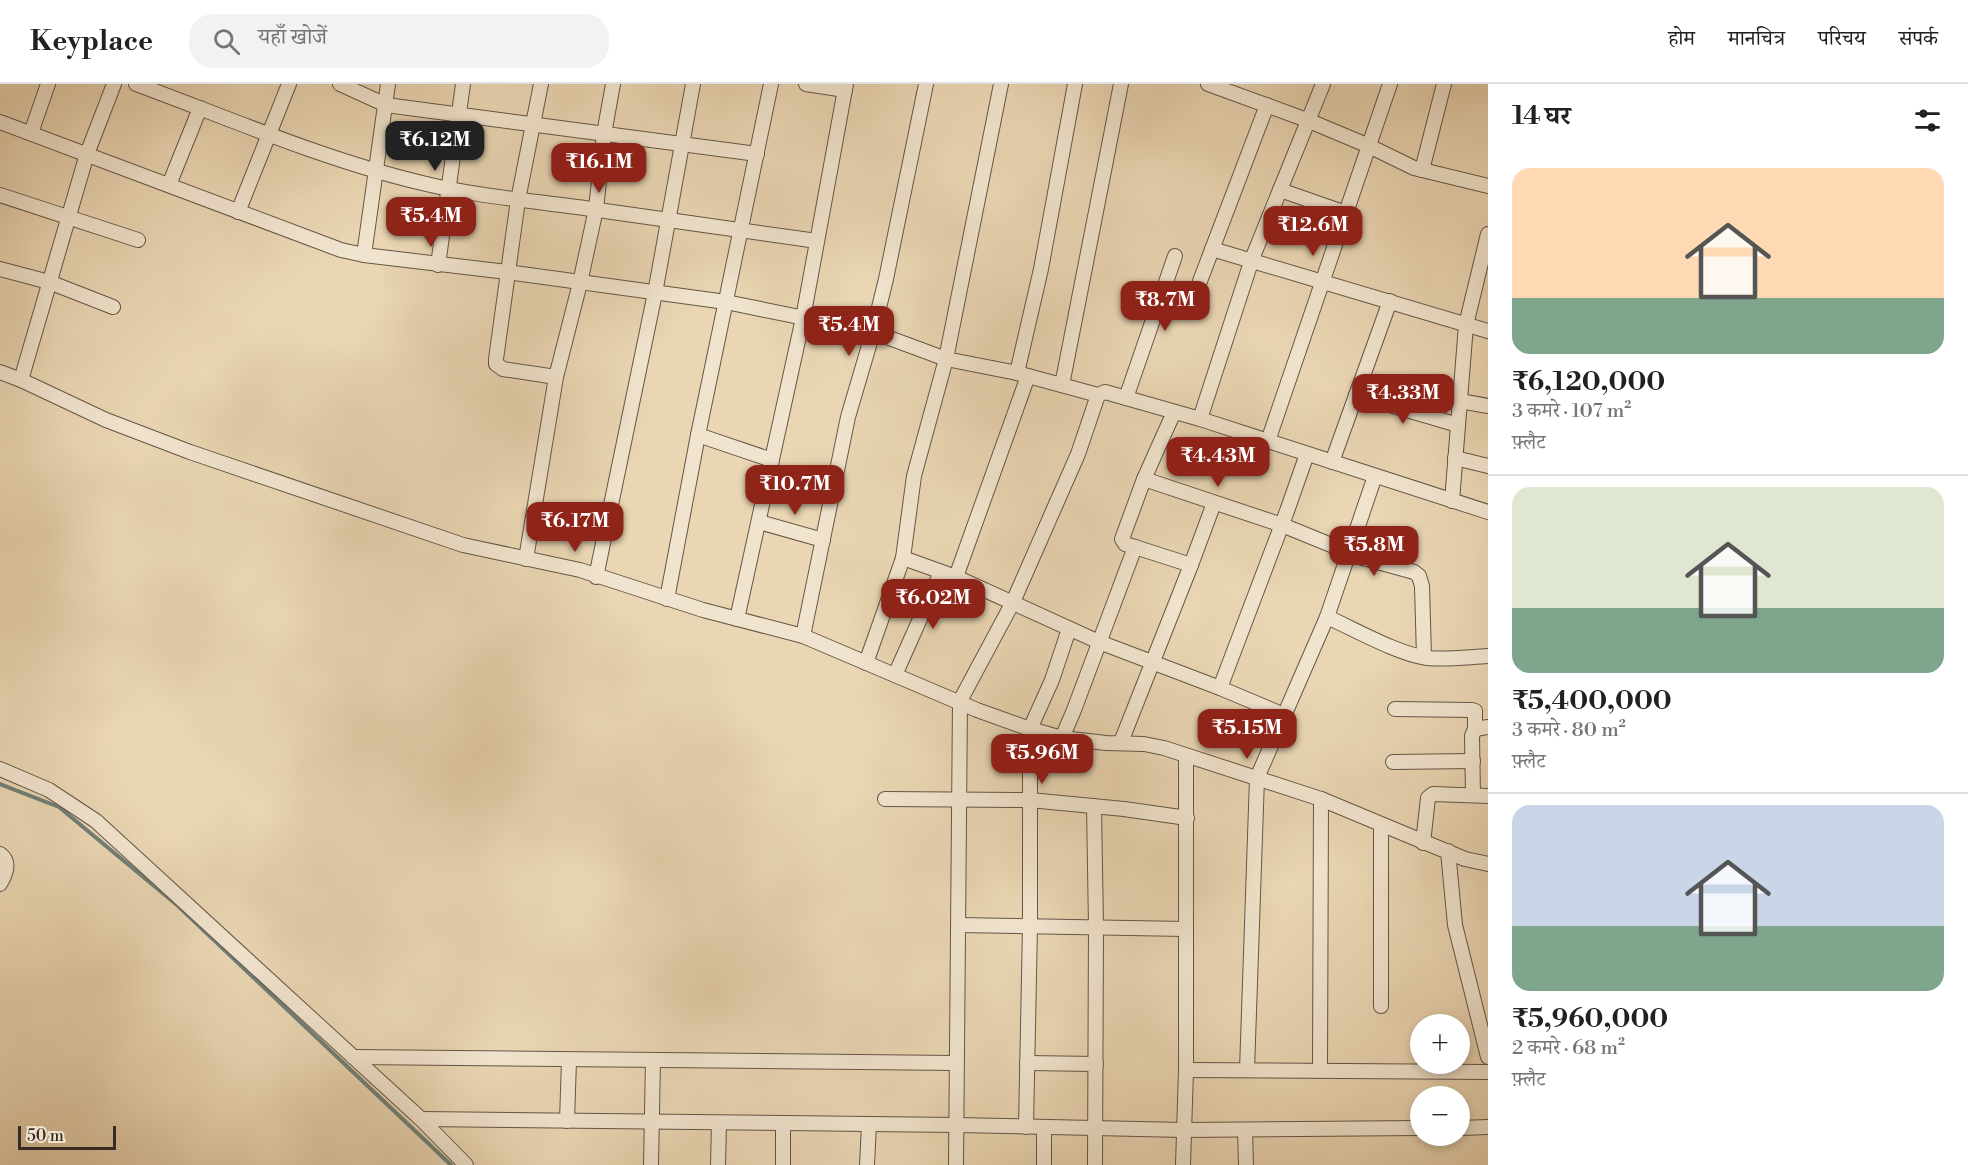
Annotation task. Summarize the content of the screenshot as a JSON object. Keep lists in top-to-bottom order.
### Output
{
  "scale_bar": "50 m",
  "page": {
    "header": "Keyplace",
    "search": "यहाँ खोजें",
    "nav": [
      "होम",
      "मानचित्र",
      "परिचय",
      "संपर्क"
    ],
    "heading": "14 घर",
    "price": [
      "₹6.12M",
      "₹16.1M",
      "₹5.4M",
      "₹12.6M",
      "₹8.7M",
      "₹5.4M",
      "₹4.33M",
      "₹4.43M",
      "₹10.7M",
      "₹6.17M",
      "₹5.8M",
      "₹6.02M",
      "₹5.15M",
      "₹5.96M"
    ],
    "list": [
      {
        "name": "₹6,120,000",
        "note": "3 कमरे · 107 m² · फ़्लैट"
      },
      {
        "name": "₹5,400,000",
        "note": "3 कमरे · 80 m² · फ़्लैट"
      },
      {
        "name": "₹5,960,000",
        "note": "2 कमरे · 68 m² · फ़्लैट"
      }
    ],
    "map_buttons": ["+", "−"],
    "scale": "50 m"
  }
}
